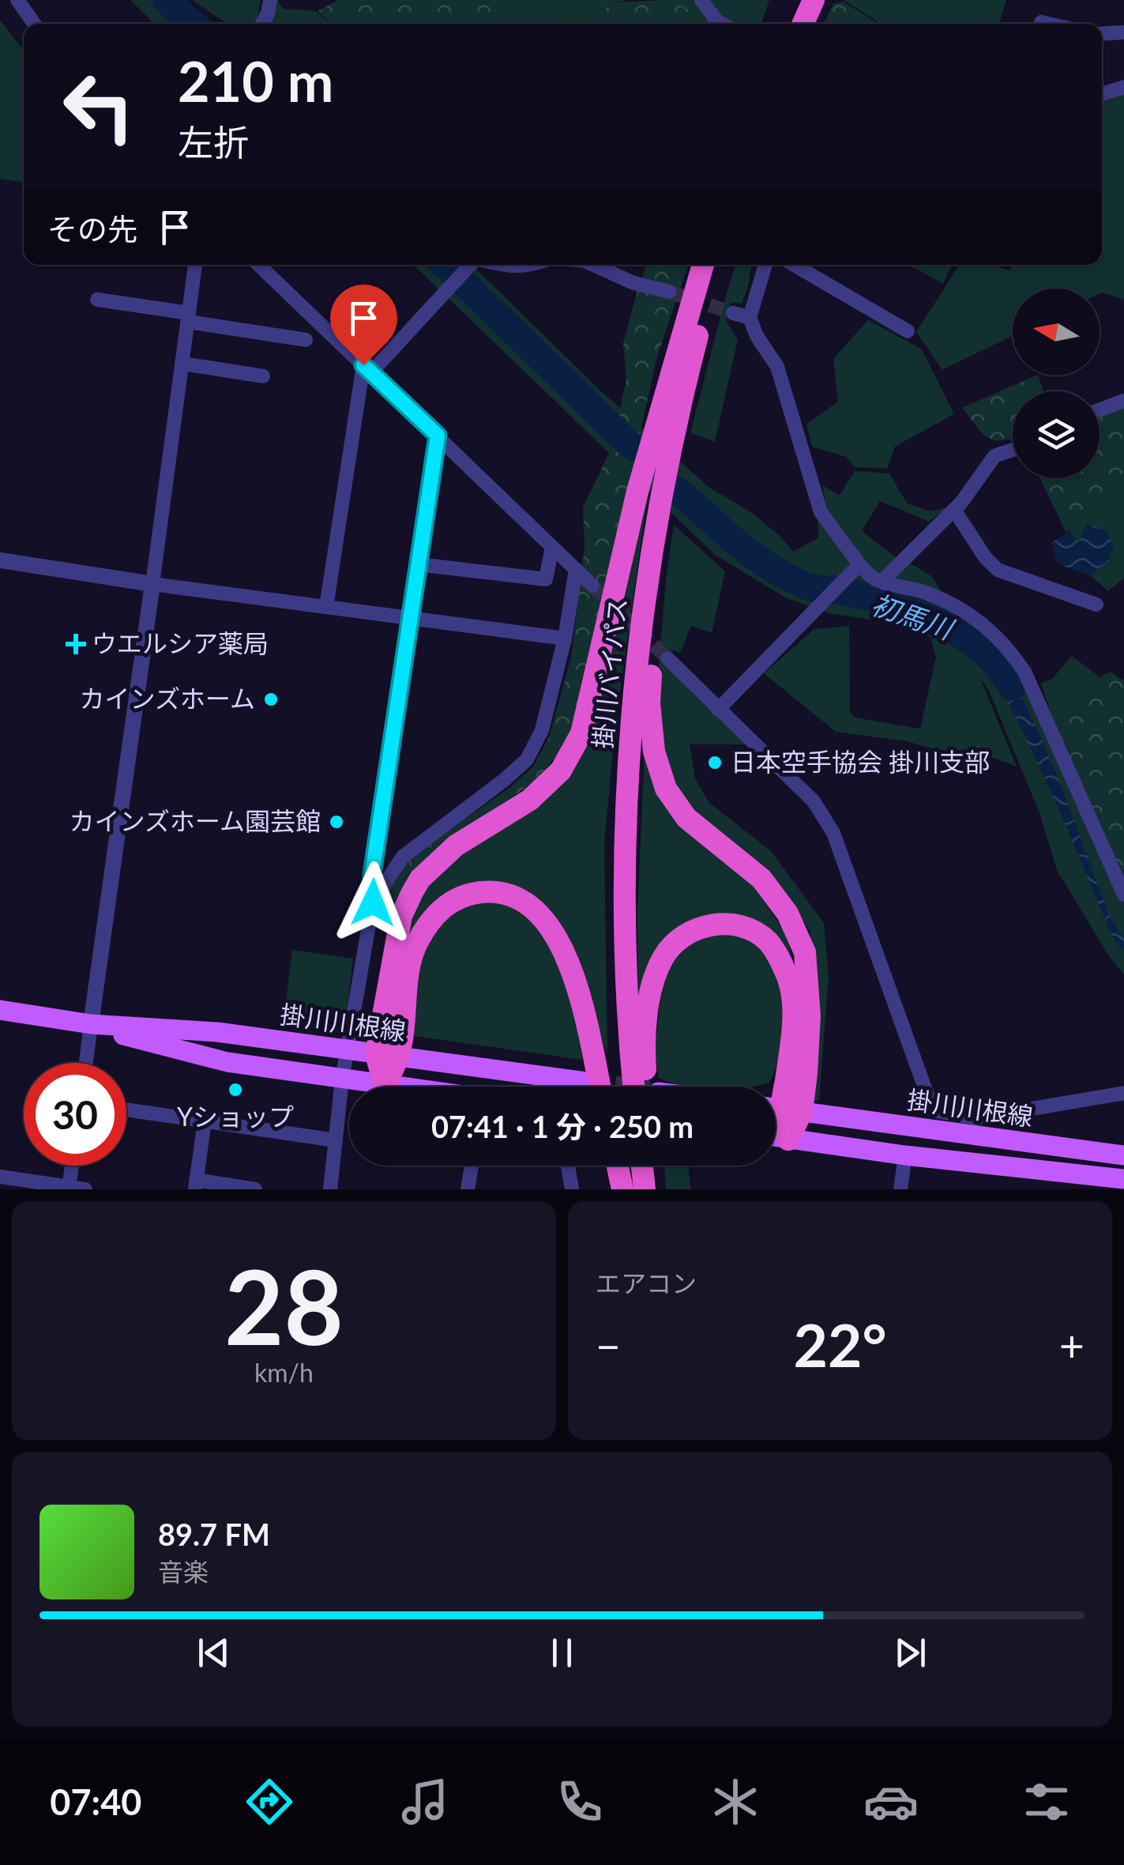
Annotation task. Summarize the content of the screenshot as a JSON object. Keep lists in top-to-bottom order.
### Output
{
  "streets": {
    "highway": ["掛川バイパス"],
    "main road": ["掛川川根線"]
  },
  "water": ["初馬川"],
  "places": {
    "health": ["ウエルシア薬局"],
    "other": [
      "カインズホーム",
      "日本空手協会 掛川支部",
      "カインズホーム園芸館",
      "Yショップ"
    ]
  },
  "north": "left",
  "page": {
    "turn": ["210 m", "左折"],
    "then": "その先",
    "limit": "30",
    "trip": "07:41 · 1 分 · 250 m",
    "tile": [
      ["28", "km/h"],
      "エアコン"
    ],
    "heat": ["−", "22°", "+"],
    "song": ["89.7 FM", "音楽"],
    "tabs": "07:40"
  }
}
